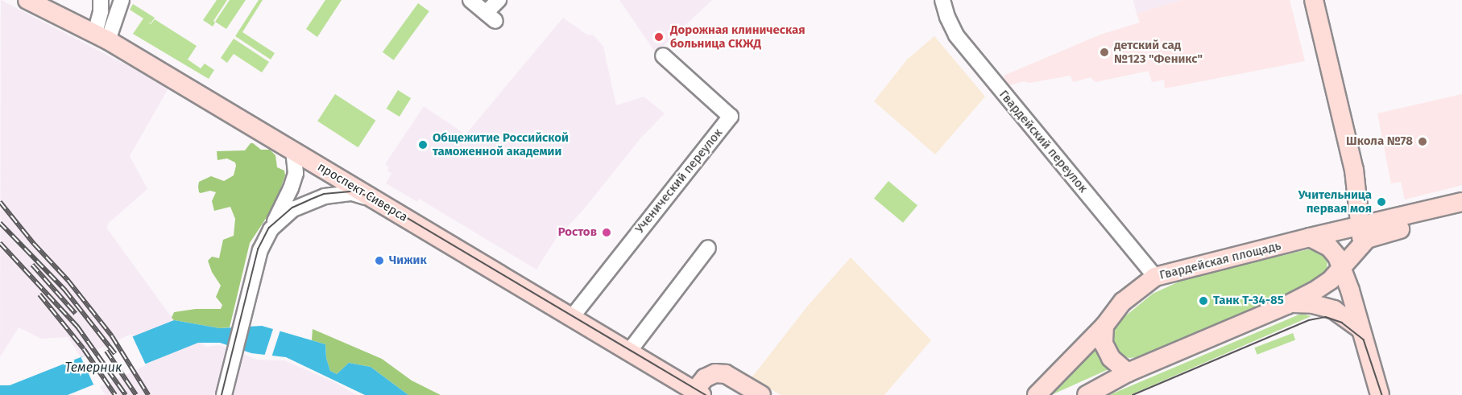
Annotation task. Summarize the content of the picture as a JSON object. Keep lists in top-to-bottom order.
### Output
{
  "streets": {
    "main road": ["проспект Сиверса", "Гвардейская площадь"],
    "street": ["Гвардейский переулок", "Ученический переулок"]
  },
  "crossings": [
    ["Гвардейский переулок", "Гвардейская площадь"],
    ["Ученический переулок", "проспект Сиверса"]
  ],
  "water": ["Темерник"],
  "places": [
    "Дорожная клиническая больница СКЖД",
    "детский сад №123 \"Феникс\"",
    "Школа №78",
    "Общежитие Российской таможенной академии",
    "Учительница первая моя",
    "Ростов",
    "Чижик",
    "Танк Т-34-85"
  ]
}
